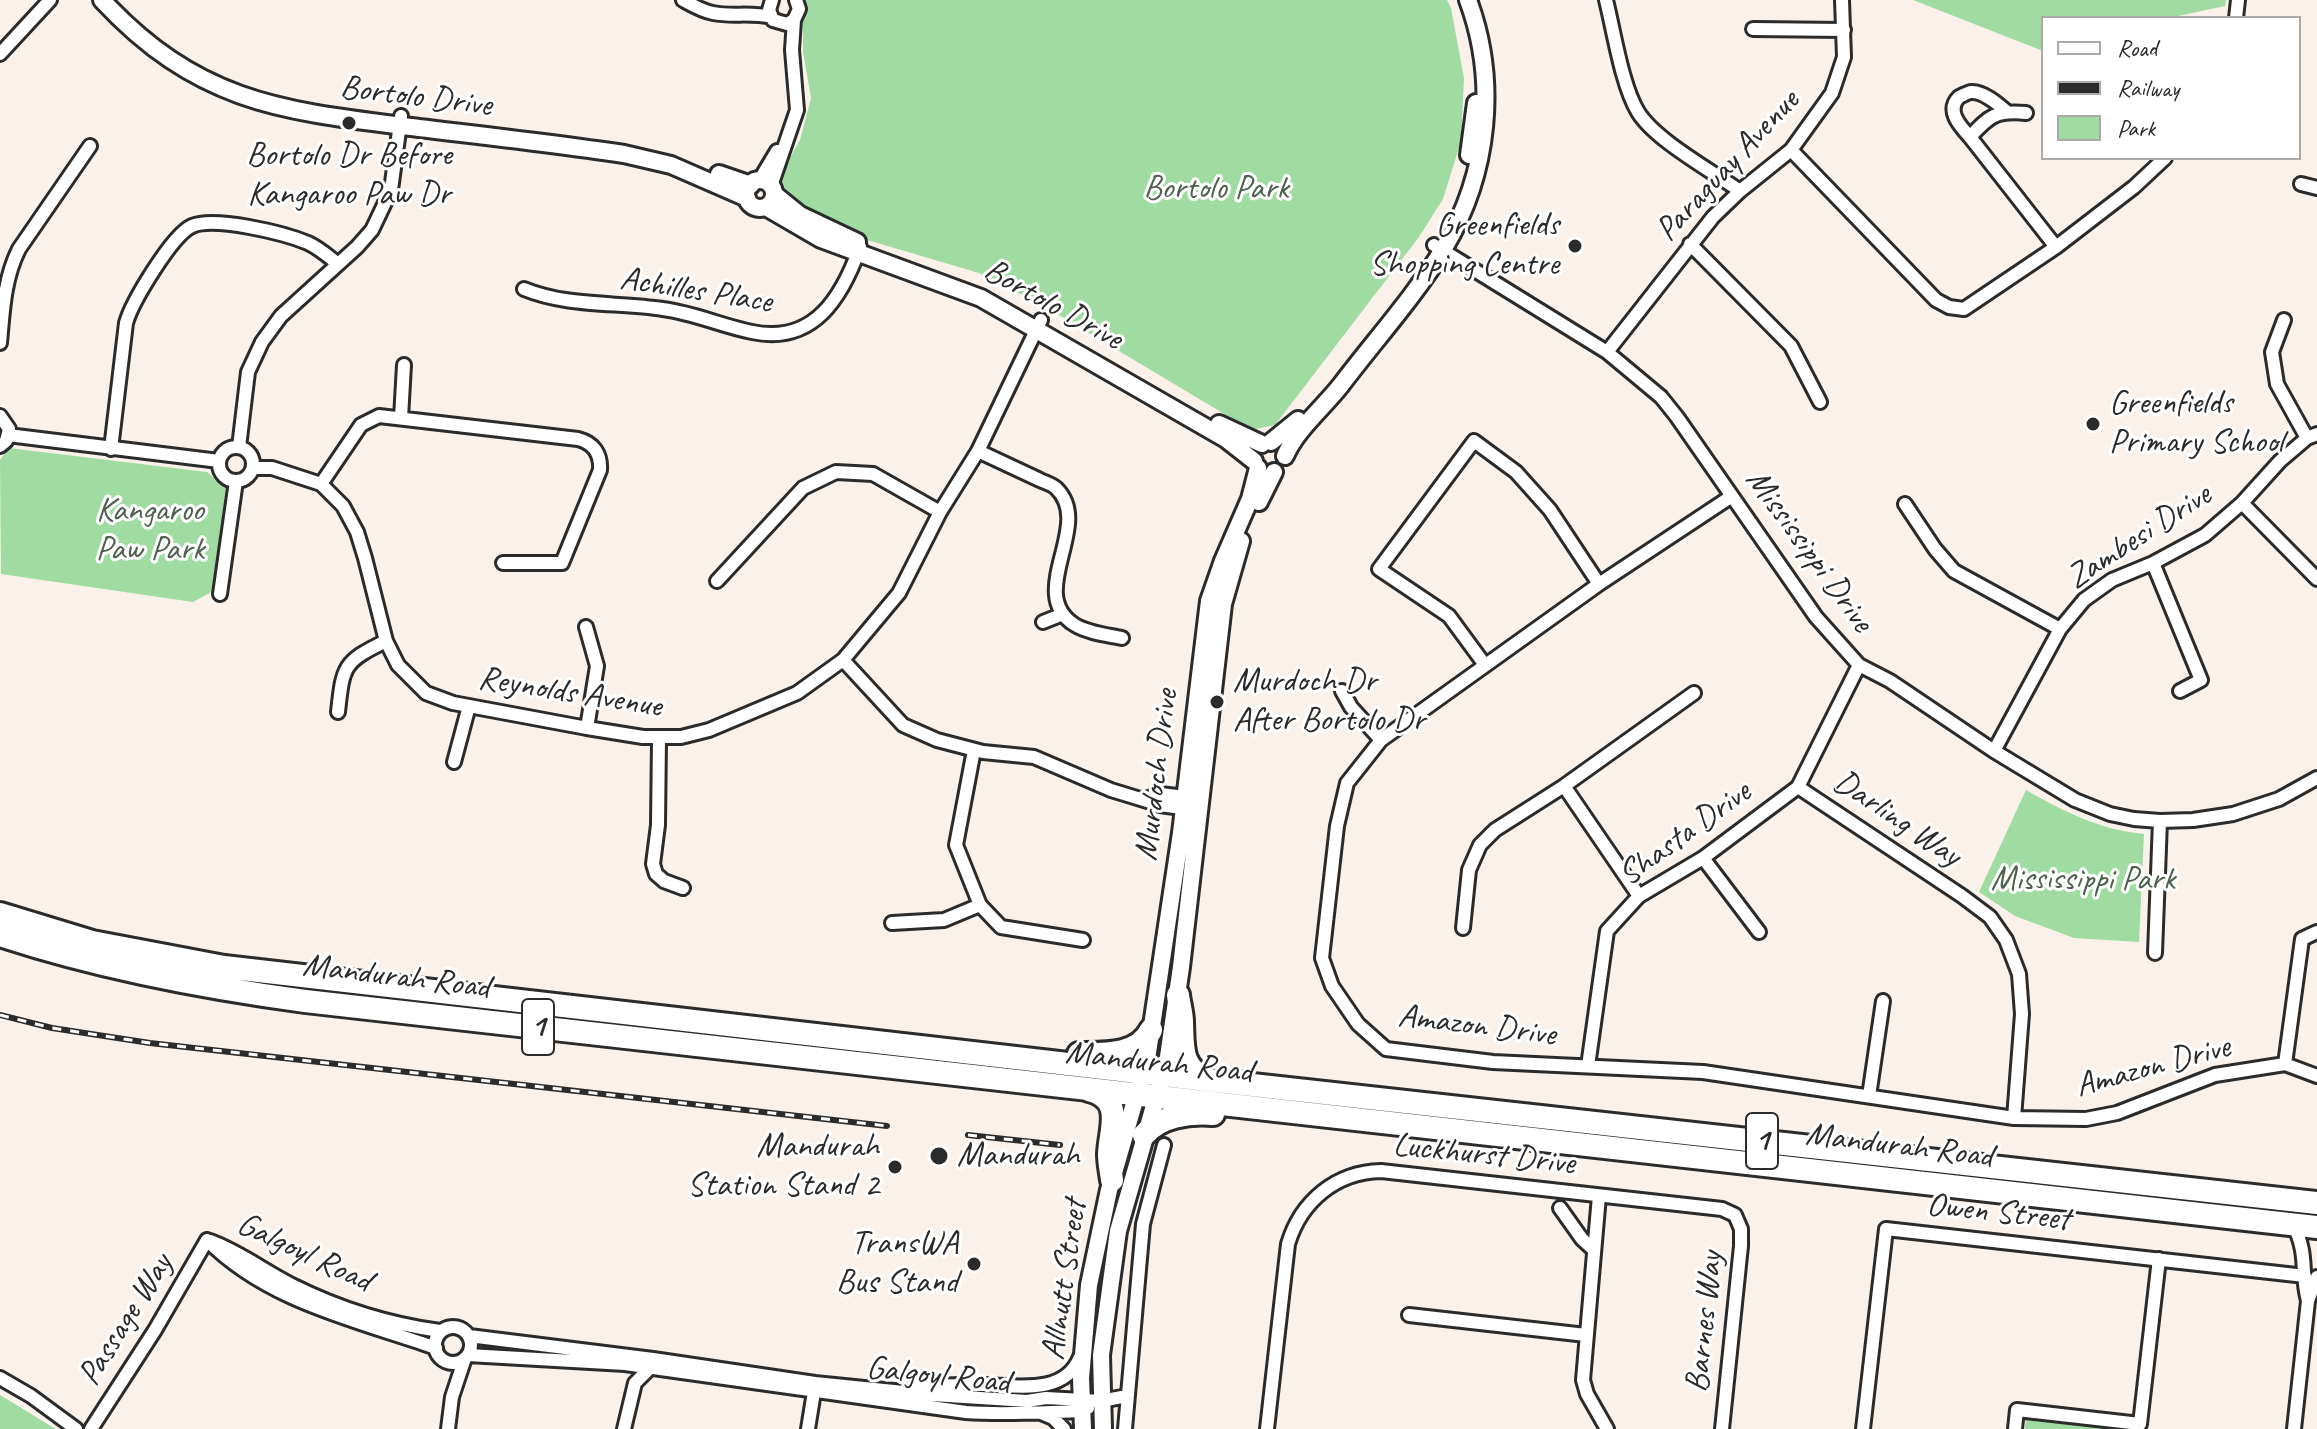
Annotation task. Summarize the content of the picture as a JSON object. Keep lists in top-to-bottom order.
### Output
{
  "streets": {
    "highway": ["Mandurah Road", "1"],
    "main road": ["Bortolo Drive", "Murdoch Drive", "Allnutt Street"],
    "street": [
      "Paraguay Avenue",
      "Achilles Place",
      "Zambesi Drive",
      "Mississippi Drive",
      "Reynolds Avenue",
      "Darling Way",
      "Shasta Drive",
      "Amazon Drive",
      "Luckhurst Drive",
      "Owen Street",
      "Galgoyl Road",
      "Passage Way",
      "Barnes Way"
    ]
  },
  "crossings": [
    ["Bortolo Drive", "Achilles Place"],
    ["Bortolo Drive", "Reynolds Avenue"],
    ["Bortolo Drive", "Murdoch Drive"],
    ["Paraguay Avenue", "Mississippi Drive"],
    ["Zambesi Drive", "Mississippi Drive"],
    ["Mississippi Drive", "Murdoch Drive"],
    ["Mississippi Drive", "Shasta Drive"],
    ["Mississippi Drive", "Amazon Drive"],
    ["Murdoch Drive", "Mandurah Road"],
    ["Murdoch Drive", "Allnutt Street"],
    ["Darling Way", "Shasta Drive"],
    ["Darling Way", "Amazon Drive"],
    ["Shasta Drive", "Amazon Drive"],
    ["Mandurah Road", "Allnutt Street"],
    ["Luckhurst Drive", "Barnes Way"],
    ["Galgoyl Road", "Allnutt Street"],
    ["Galgoyl Road", "Passage Way"]
  ],
  "parks": ["Bortolo Park", "Kangaroo Paw Park", "Mississippi Park"],
  "places": [
    "Bortolo Dr Before Kangaroo Paw Dr",
    "Greenfields Shopping Centre",
    "Greenfields Primary School",
    "Murdoch Dr After Bortolo Dr",
    "Mandurah",
    "Mandurah Station Stand 2",
    "TransWA Bus Stand"
  ],
  "legend": ["Road", "Railway", "Park"]
}
